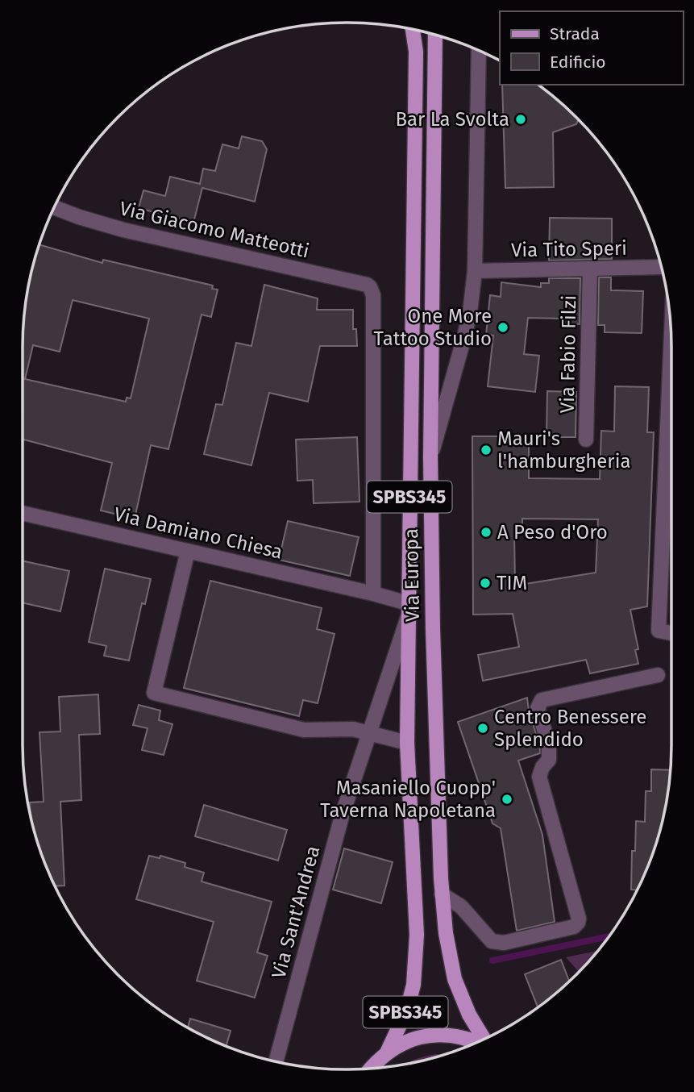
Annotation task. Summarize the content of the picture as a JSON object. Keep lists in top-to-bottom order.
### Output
{
  "streets": {
    "main road": ["SPBS345", "Via Europa"],
    "street": [
      "Via Giacomo Matteotti",
      "Via Tito Speri",
      "Via Fabio Filzi",
      "Via Damiano Chiesa",
      "Via Sant'Andrea"
    ]
  },
  "crossings": [
    ["Via Giacomo Matteotti", "Via Europa"],
    ["Via Tito Speri", "Via Fabio Filzi"],
    ["Via Damiano Chiesa", "Via Europa"],
    ["Via Europa", "Via Sant'Andrea"]
  ],
  "places": [
    "Bar La Svolta",
    "One More Tattoo Studio",
    "Mauri's l'hamburgheria",
    "A Peso d'Oro",
    "TIM",
    "Centro Benessere Splendido",
    "Masaniello Cuopp' Taverna Napoletana"
  ],
  "legend": ["Strada", "Edificio"]
}
